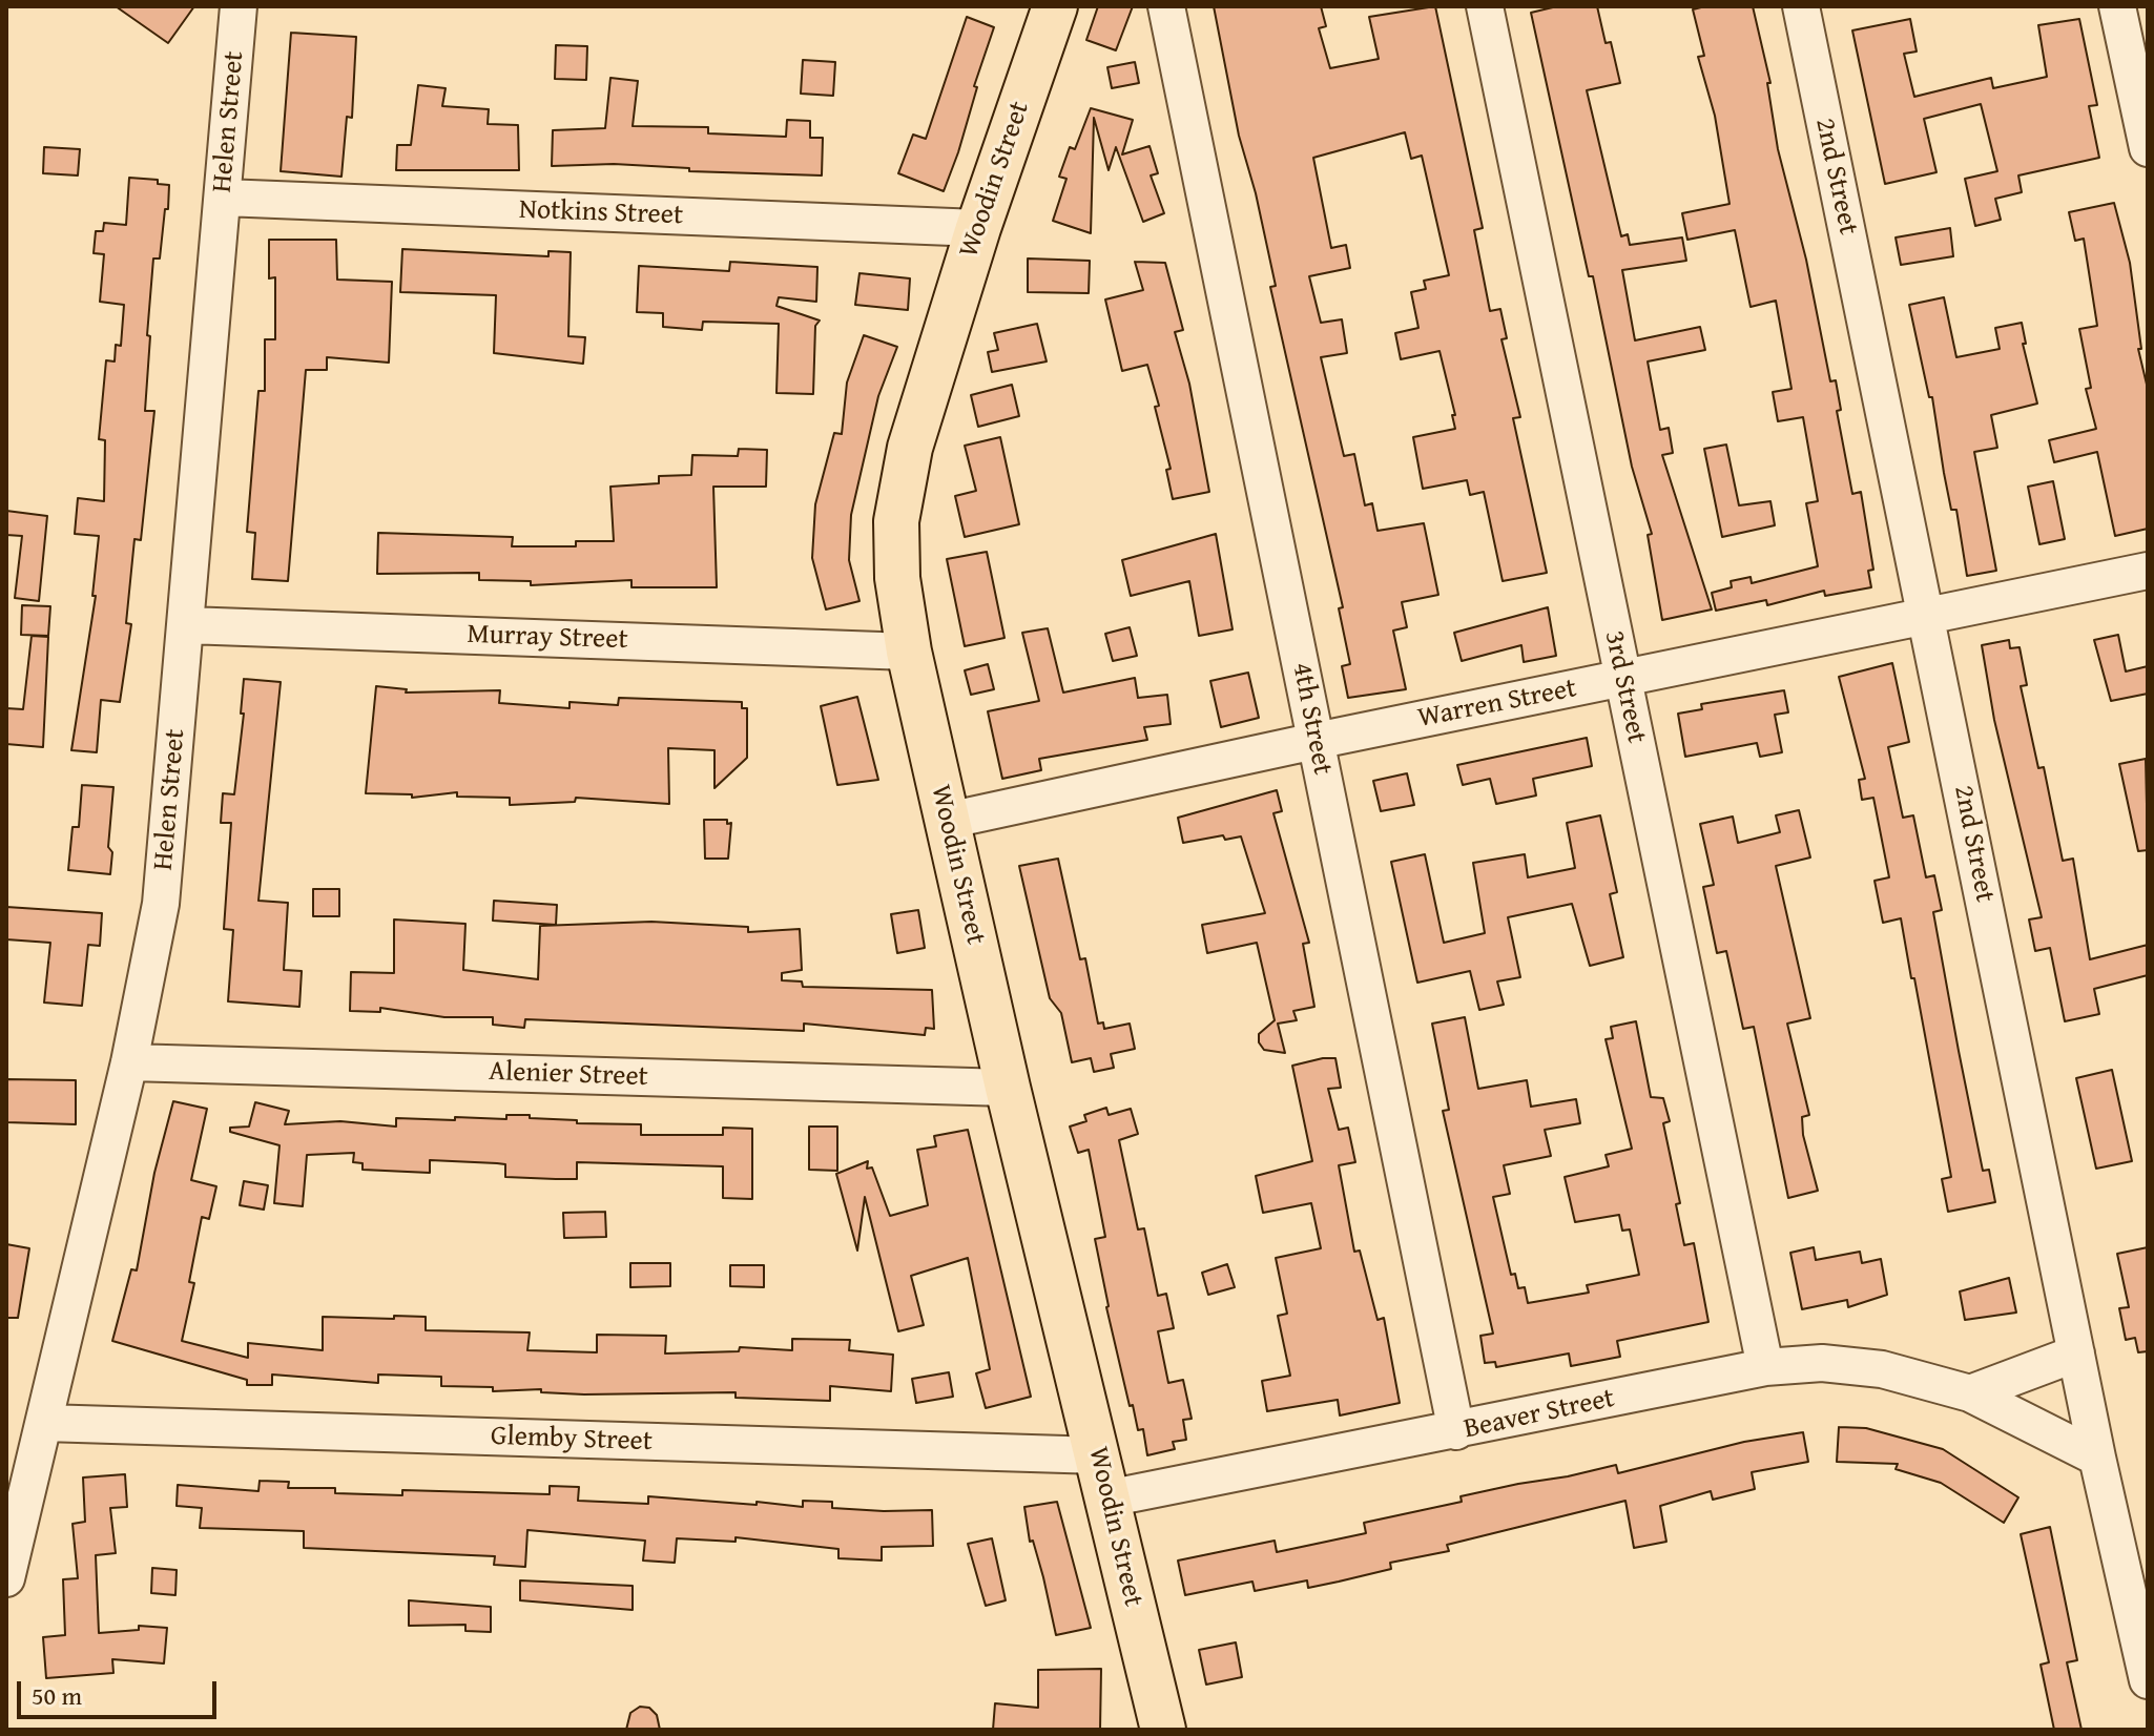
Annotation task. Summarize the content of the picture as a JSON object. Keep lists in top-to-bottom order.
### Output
{
  "streets": {
    "main road": ["Woodin Street"],
    "street": [
      "Helen Street",
      "2nd Street",
      "Notkins Street",
      "Murray Street",
      "3rd Street",
      "Warren Street",
      "4th Street",
      "Alenier Street",
      "Beaver Street",
      "Glemby Street"
    ]
  },
  "crossings": [
    ["Helen Street", "Notkins Street"],
    ["Helen Street", "Murray Street"],
    ["Helen Street", "Alenier Street"],
    ["Helen Street", "Glemby Street"],
    ["2nd Street", "Warren Street"],
    ["2nd Street", "Beaver Street"],
    ["Woodin Street", "Notkins Street"],
    ["Woodin Street", "Murray Street"],
    ["Woodin Street", "Warren Street"],
    ["Woodin Street", "Alenier Street"],
    ["Woodin Street", "Beaver Street"],
    ["Woodin Street", "Glemby Street"],
    ["3rd Street", "Warren Street"],
    ["3rd Street", "Beaver Street"],
    ["Warren Street", "4th Street"],
    ["4th Street", "Beaver Street"]
  ],
  "scale_bar": "50 m"
}
